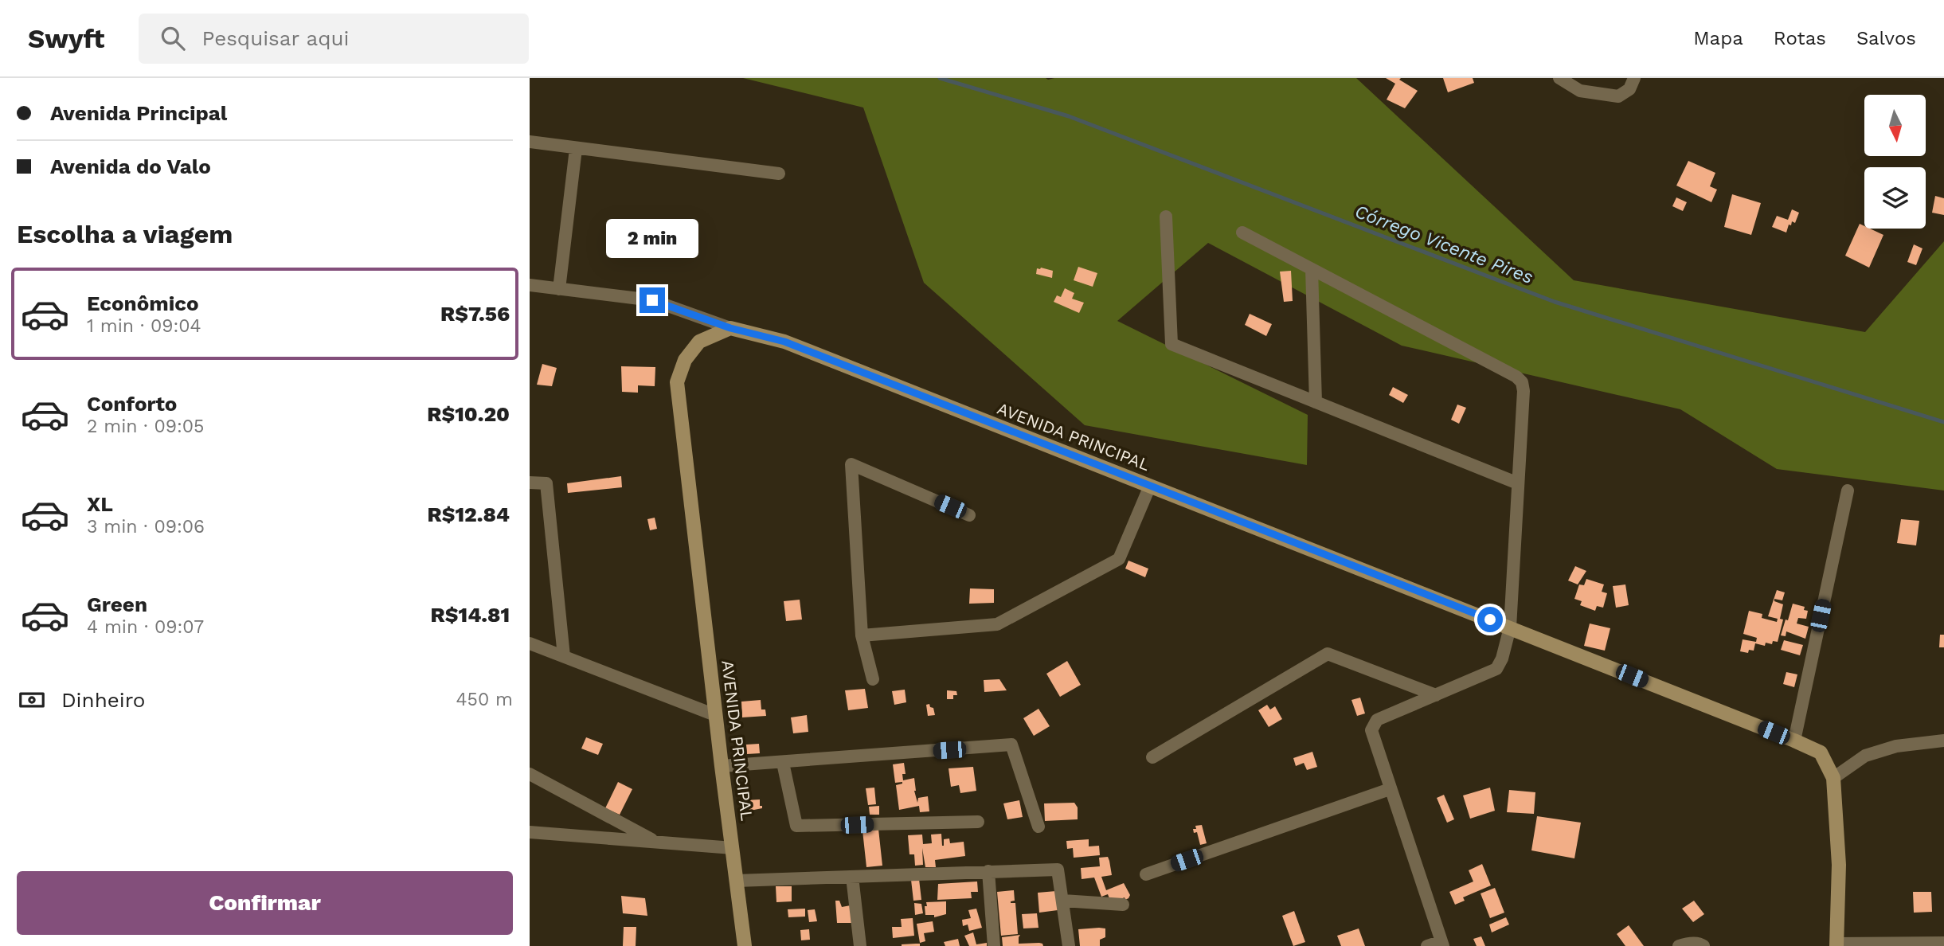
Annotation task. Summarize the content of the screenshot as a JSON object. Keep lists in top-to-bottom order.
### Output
{
  "streets": {
    "street": ["AVENIDA PRINCIPAL"]
  },
  "water": ["Córrego Vicente Pires"],
  "north": "bottom",
  "page": {
    "header": "Swyft",
    "search": "Pesquisar aqui",
    "nav": ["Mapa", "Rotas", "Salvos"],
    "banner": ["Avenida Principal", "Avenida do Valo"],
    "heading": "Escolha a viagem",
    "bubble": "2 min",
    "list": [
      {
        "name": "Econômico",
        "note": "1 min · 09:04",
        "value": "R$7.56"
      },
      {
        "name": "Conforto",
        "note": "2 min · 09:05",
        "value": "R$10.20"
      },
      {
        "name": "XL",
        "note": "3 min · 09:06",
        "value": "R$12.84"
      },
      {
        "name": "Green",
        "note": "4 min · 09:07",
        "value": "R$14.81"
      }
    ],
    "pay": ["Dinheiro", "450 m"],
    "buttons": "Confirmar"
  }
}
